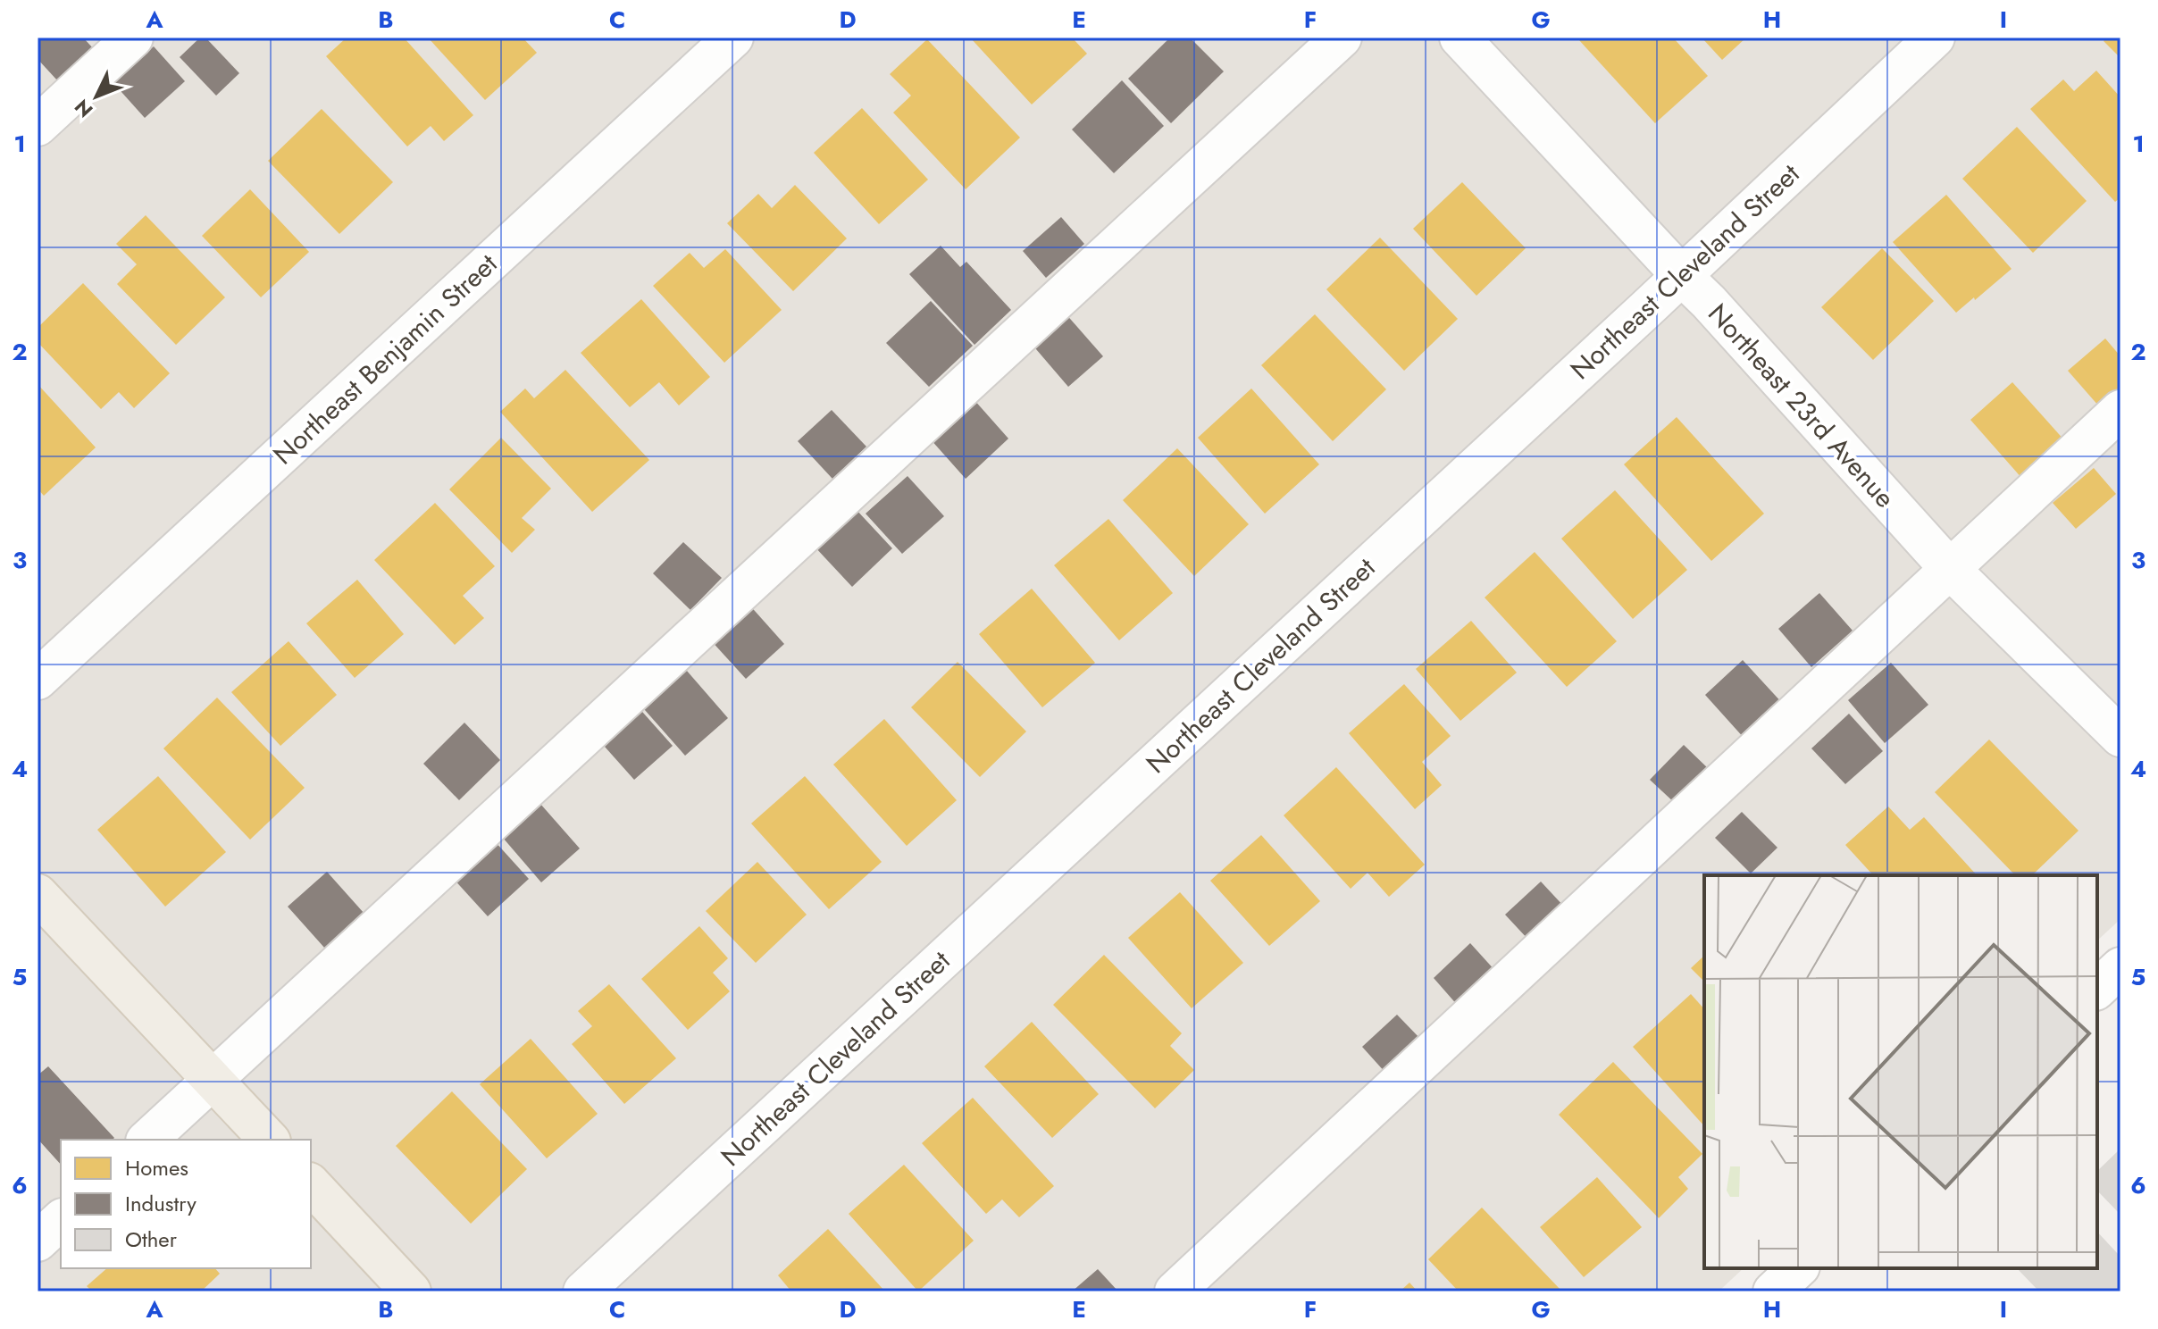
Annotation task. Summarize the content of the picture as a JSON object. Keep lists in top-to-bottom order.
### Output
{
  "streets": {
    "street": ["Northeast Cleveland Street", "Northeast Benjamin Street", "Northeast 23rd Avenue"]
  },
  "crossings": [
    ["Northeast Cleveland Street", "Northeast 23rd Avenue"]
  ],
  "legend": ["Homes", "Industry", "Other"],
  "north": "bottom left",
  "grid": {
    "columns": [
      "A",
      "B",
      "C",
      "D",
      "E",
      "F",
      "G",
      "H",
      "I"
    ],
    "rows": [
      "1",
      "2",
      "3",
      "4",
      "5",
      "6"
    ]
  }
}
